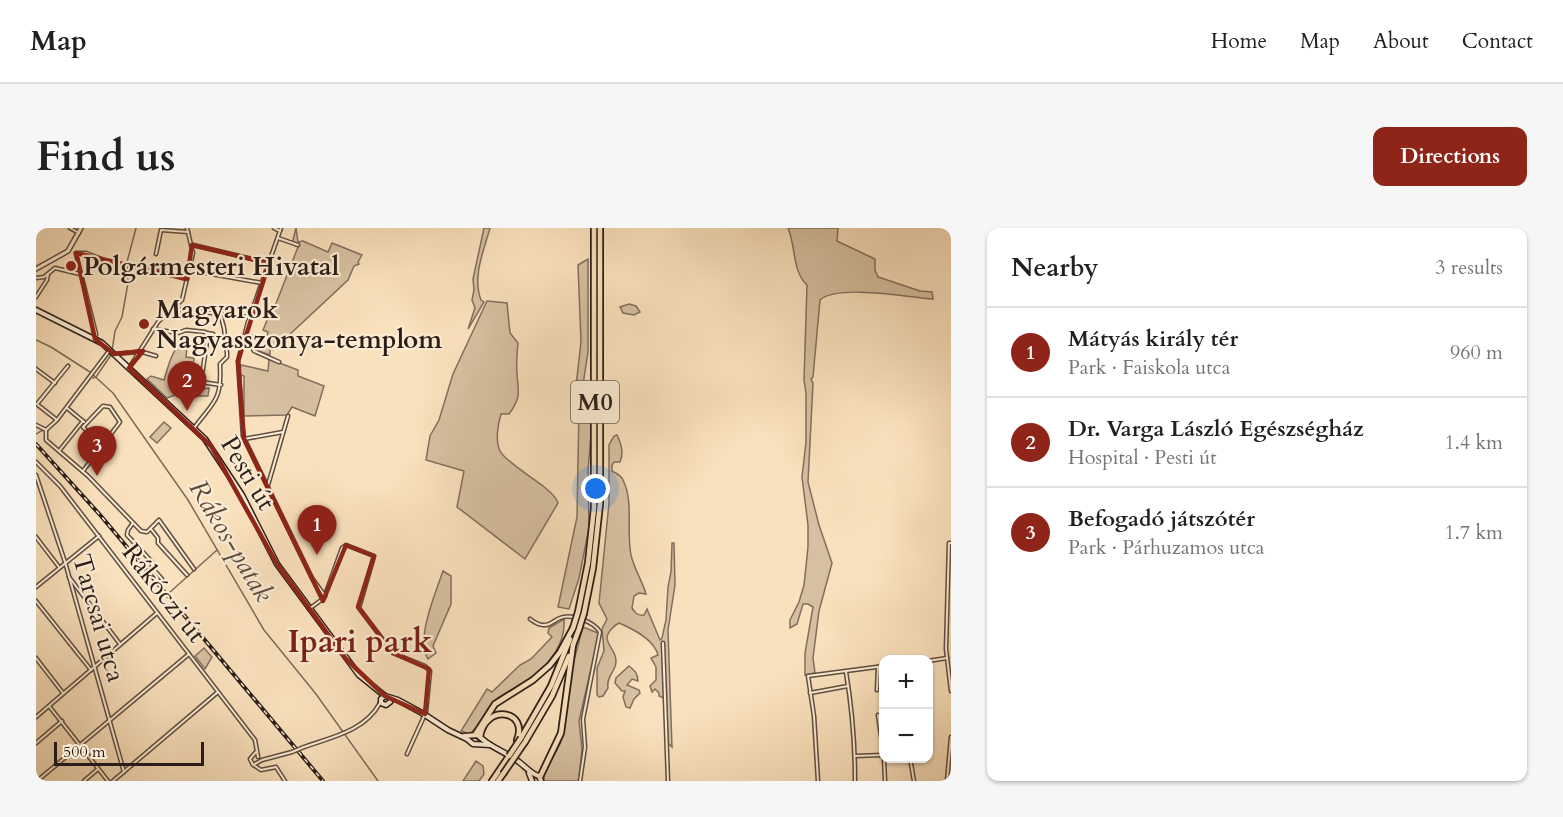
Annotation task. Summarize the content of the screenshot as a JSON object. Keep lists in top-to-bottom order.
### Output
{
  "streets": {
    "highway": ["M0"],
    "main road": ["Pesti út"],
    "street": ["Rákóczi út", "Tarcsai utca"]
  },
  "districts": ["Ipari park"],
  "water": ["Rákos-patak"],
  "places": ["Polgármesteri Hivatal", "Magyarok Nagyasszonya-templom"],
  "scale_bar": "500 m",
  "page": {
    "header": "Map",
    "nav": [
      "Home",
      "Map",
      "About",
      "Contact"
    ],
    "buttons": "Directions",
    "title": "Find us",
    "heading": ["Nearby", "3 results"],
    "list": [
      {
        "mark": "1",
        "name": "Mátyás király tér",
        "note": "Park · Faiskola utca",
        "value": "960 m"
      },
      {
        "mark": "2",
        "name": "Dr. Varga László Egészségház",
        "note": "Hospital · Pesti út",
        "value": "1.4 km"
      },
      {
        "mark": "3",
        "name": "Befogadó játszótér",
        "note": "Park · Párhuzamos utca",
        "value": "1.7 km"
      }
    ],
    "pins": ["2", "3", "1"],
    "map_buttons": ["+", "−"],
    "scale": "500 m"
  }
}
